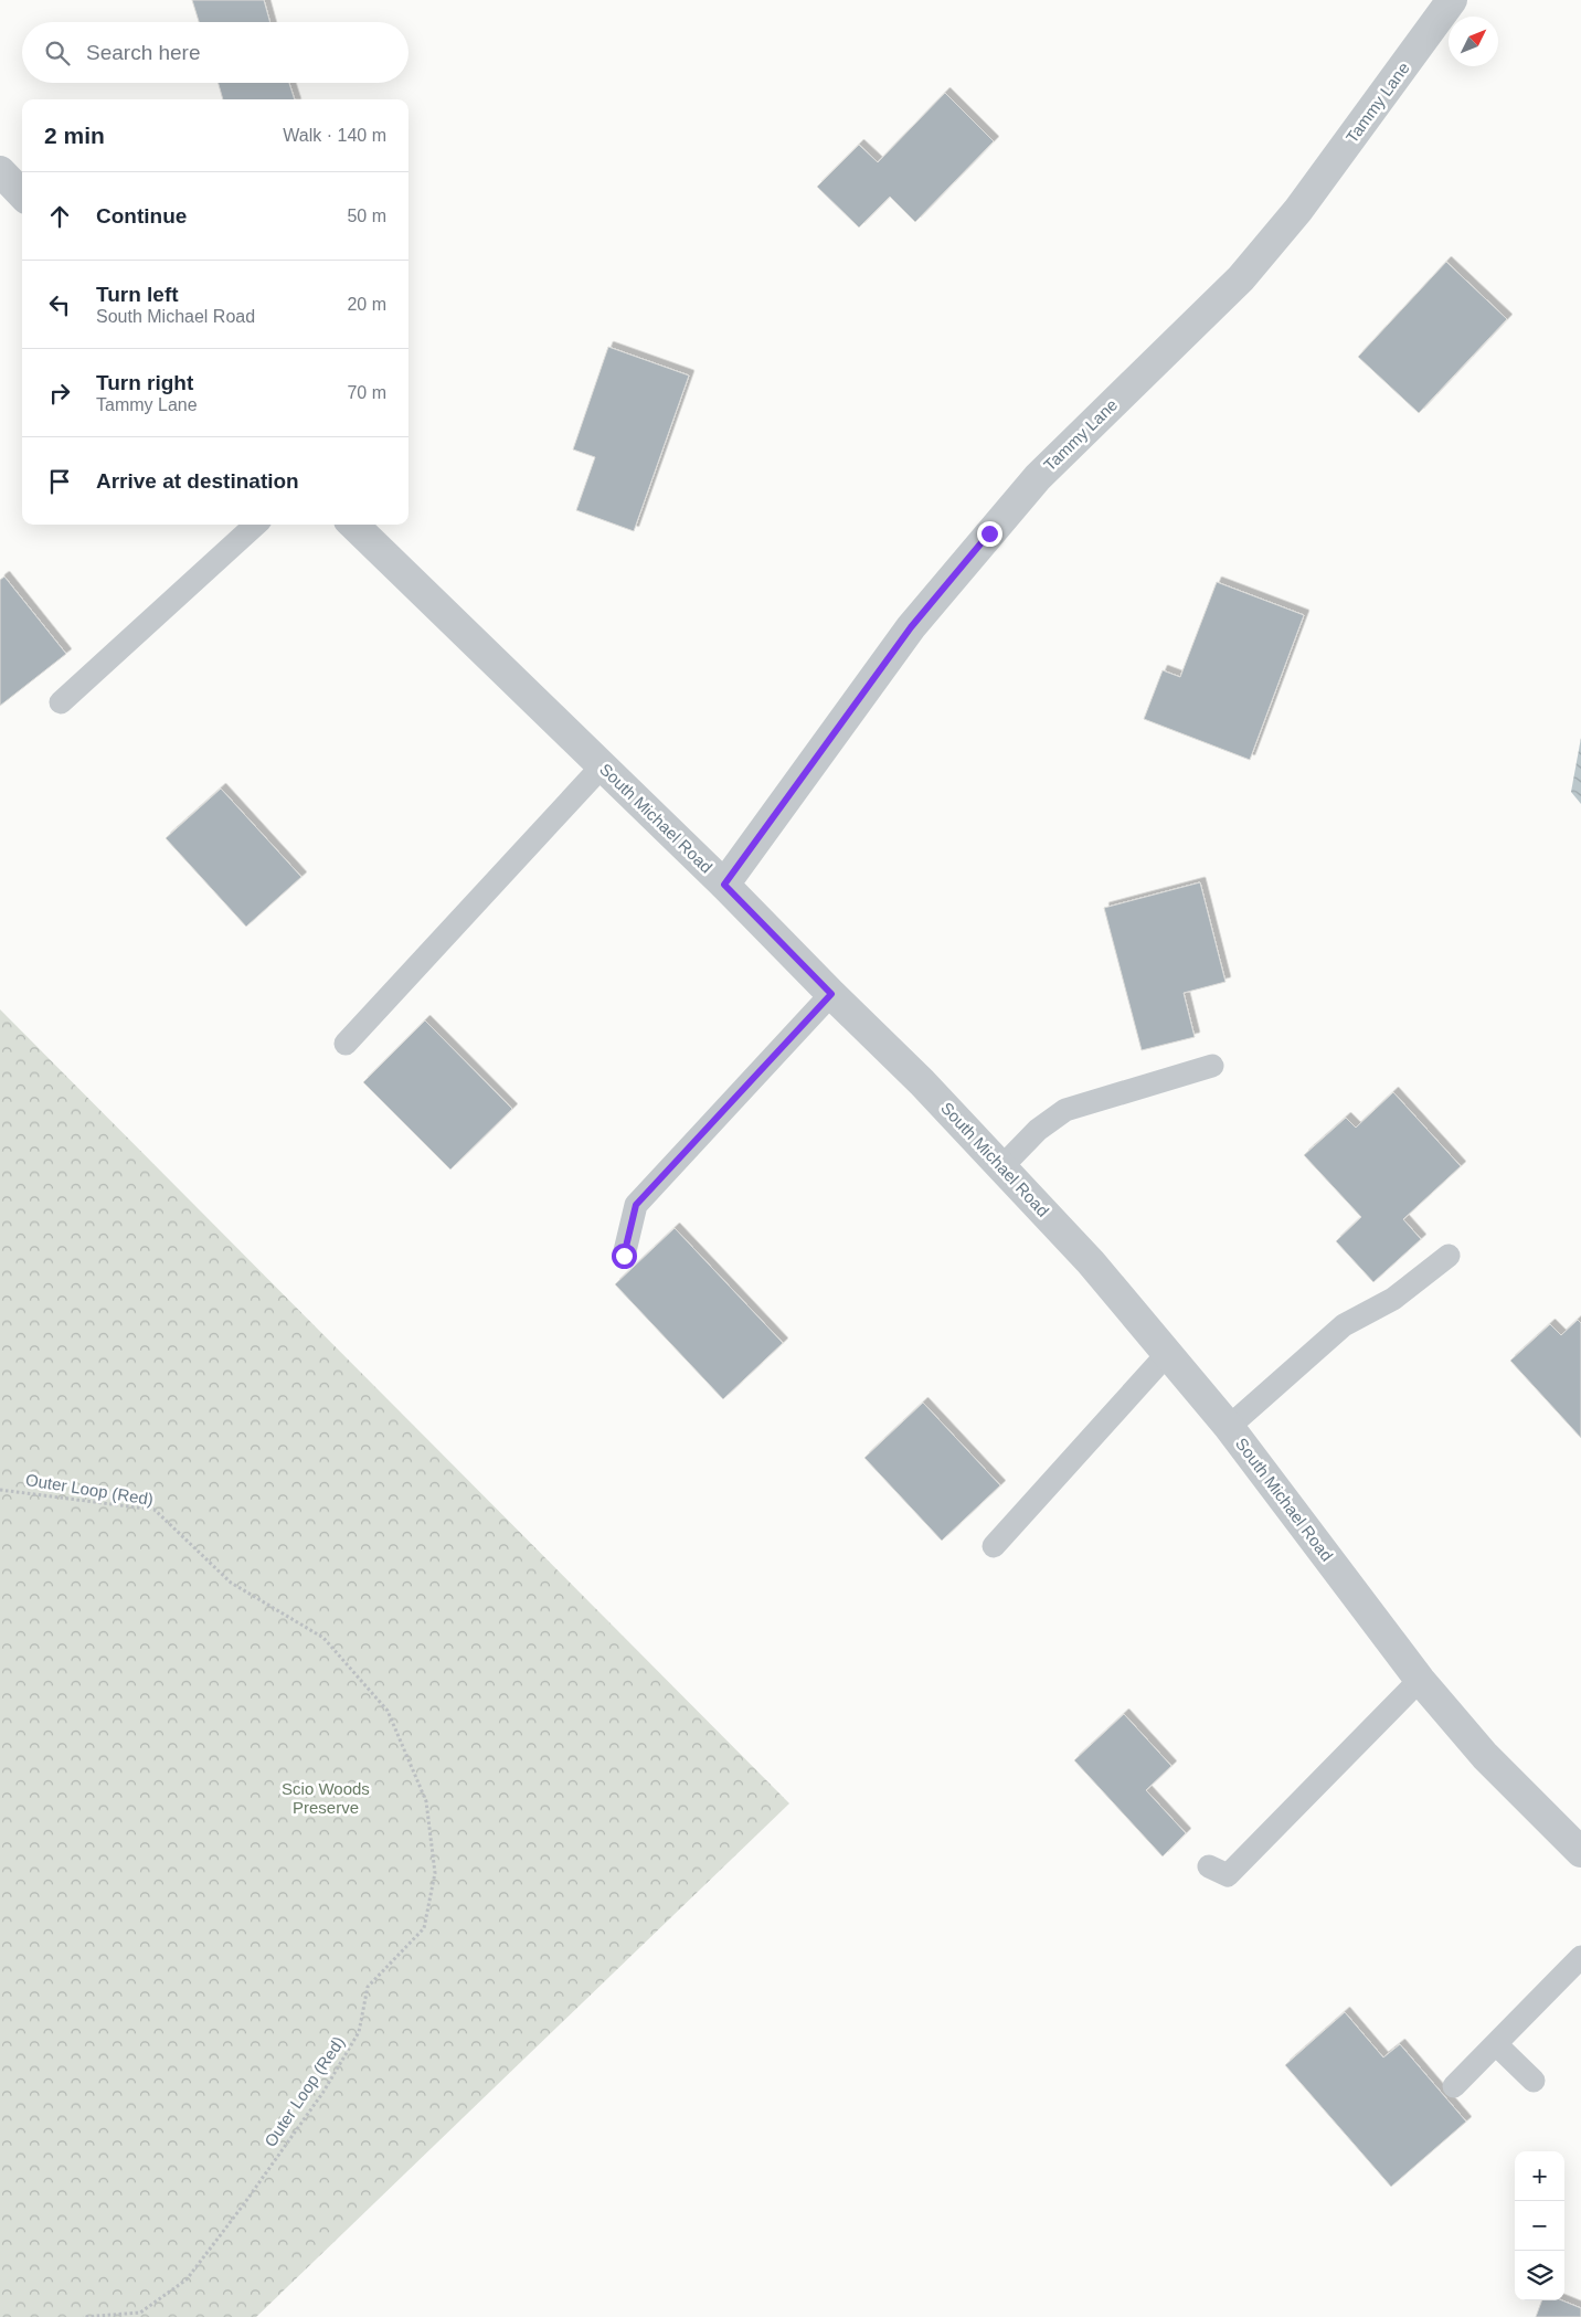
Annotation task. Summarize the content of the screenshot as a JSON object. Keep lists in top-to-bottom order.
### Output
{
  "streets": {
    "street": ["Tammy Lane", "South Michael Road"],
    "path": ["Outer Loop (Red)"]
  },
  "crossings": [
    ["Tammy Lane", "South Michael Road"]
  ],
  "parks": ["Scio Woods Preserve"],
  "north": "top right",
  "page": {
    "search": "Search here",
    "heading": ["2 min", "Walk · 140 m"],
    "list": [
      ["Continue", "50 m"],
      ["Turn left", "South Michael Road", "20 m"],
      ["Turn right", "Tammy Lane", "70 m"],
      "Arrive at destination"
    ],
    "map_buttons": ["+", "−"]
  }
}
